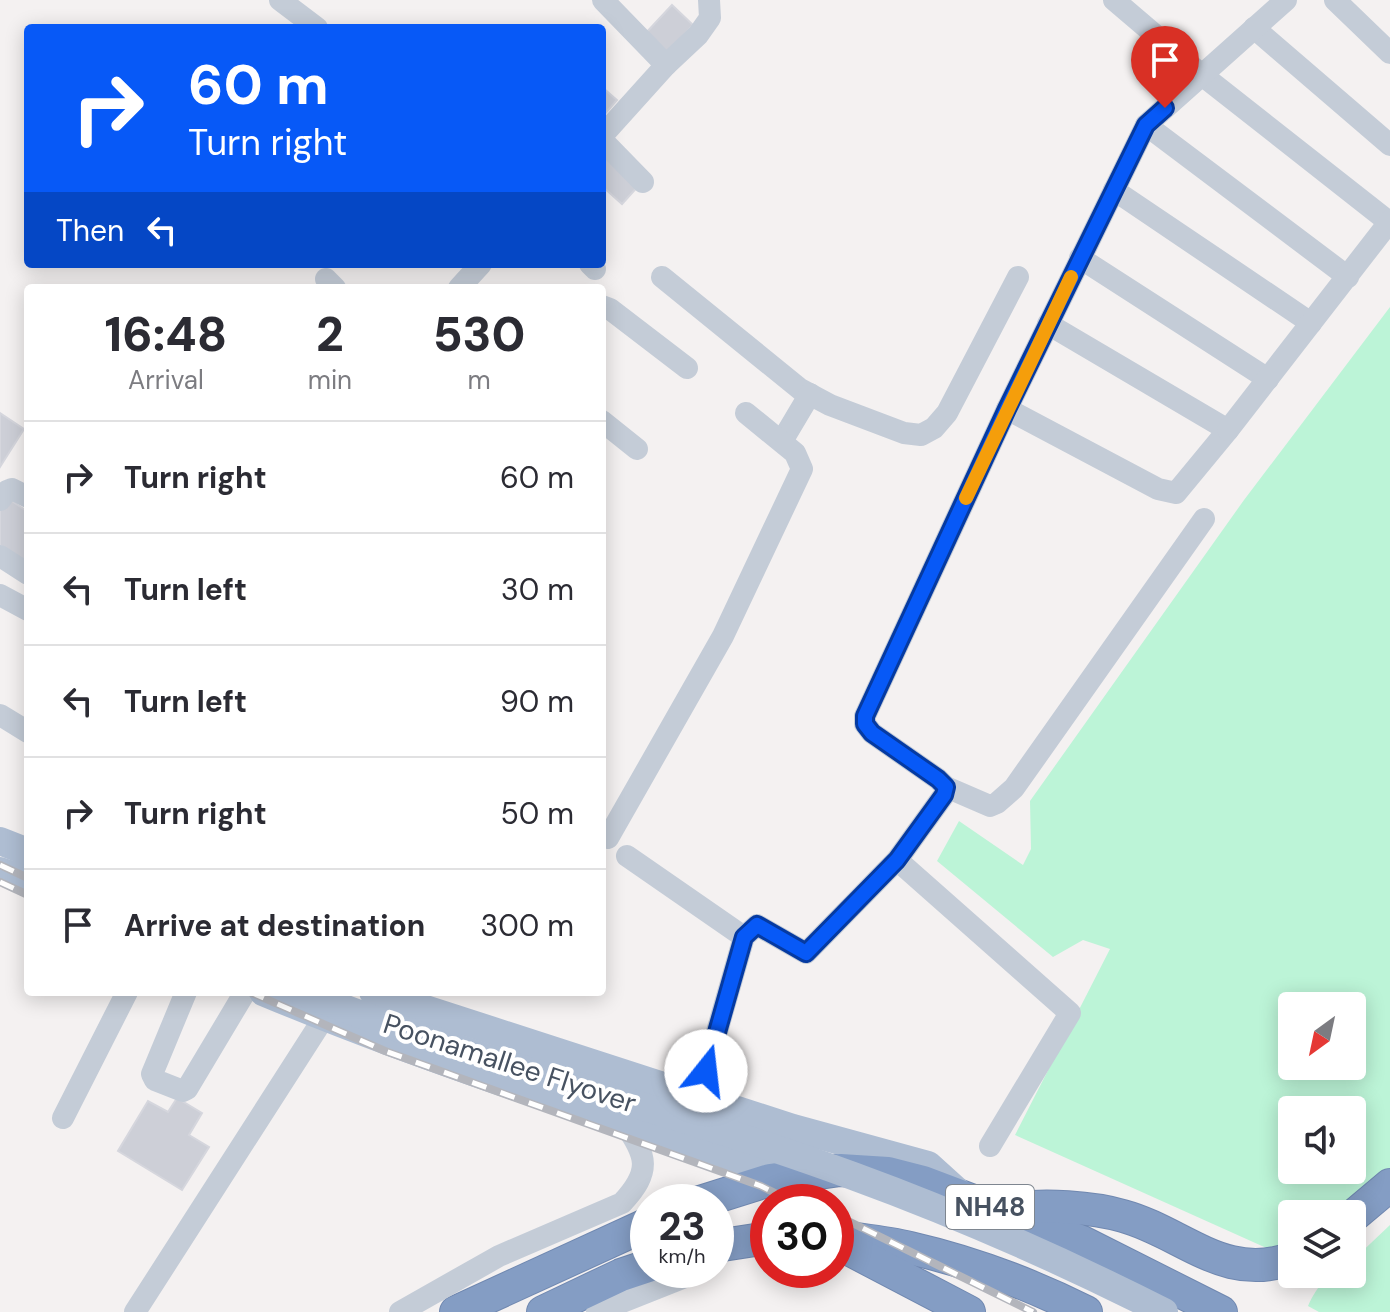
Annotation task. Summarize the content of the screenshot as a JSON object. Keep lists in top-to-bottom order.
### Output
{
  "streets": {
    "highway": ["NH48"],
    "main road": ["Poonamallee Flyover"]
  },
  "north": "bottom left",
  "page": {
    "turn": ["60 m", "Turn right"],
    "then": "Then",
    "eta": [
      "16:48",
      "Arrival",
      "2",
      "min",
      "530",
      "m"
    ],
    "list": [
      {
        "name": "Turn right",
        "value": "60 m"
      },
      {
        "name": "Turn left",
        "value": "30 m"
      },
      {
        "name": "Turn left",
        "value": "90 m"
      },
      {
        "name": "Turn right",
        "value": "50 m"
      },
      {
        "name": "Arrive at destination",
        "value": "300 m"
      }
    ],
    "speed": "23 km/h",
    "limit": "30"
  }
}
